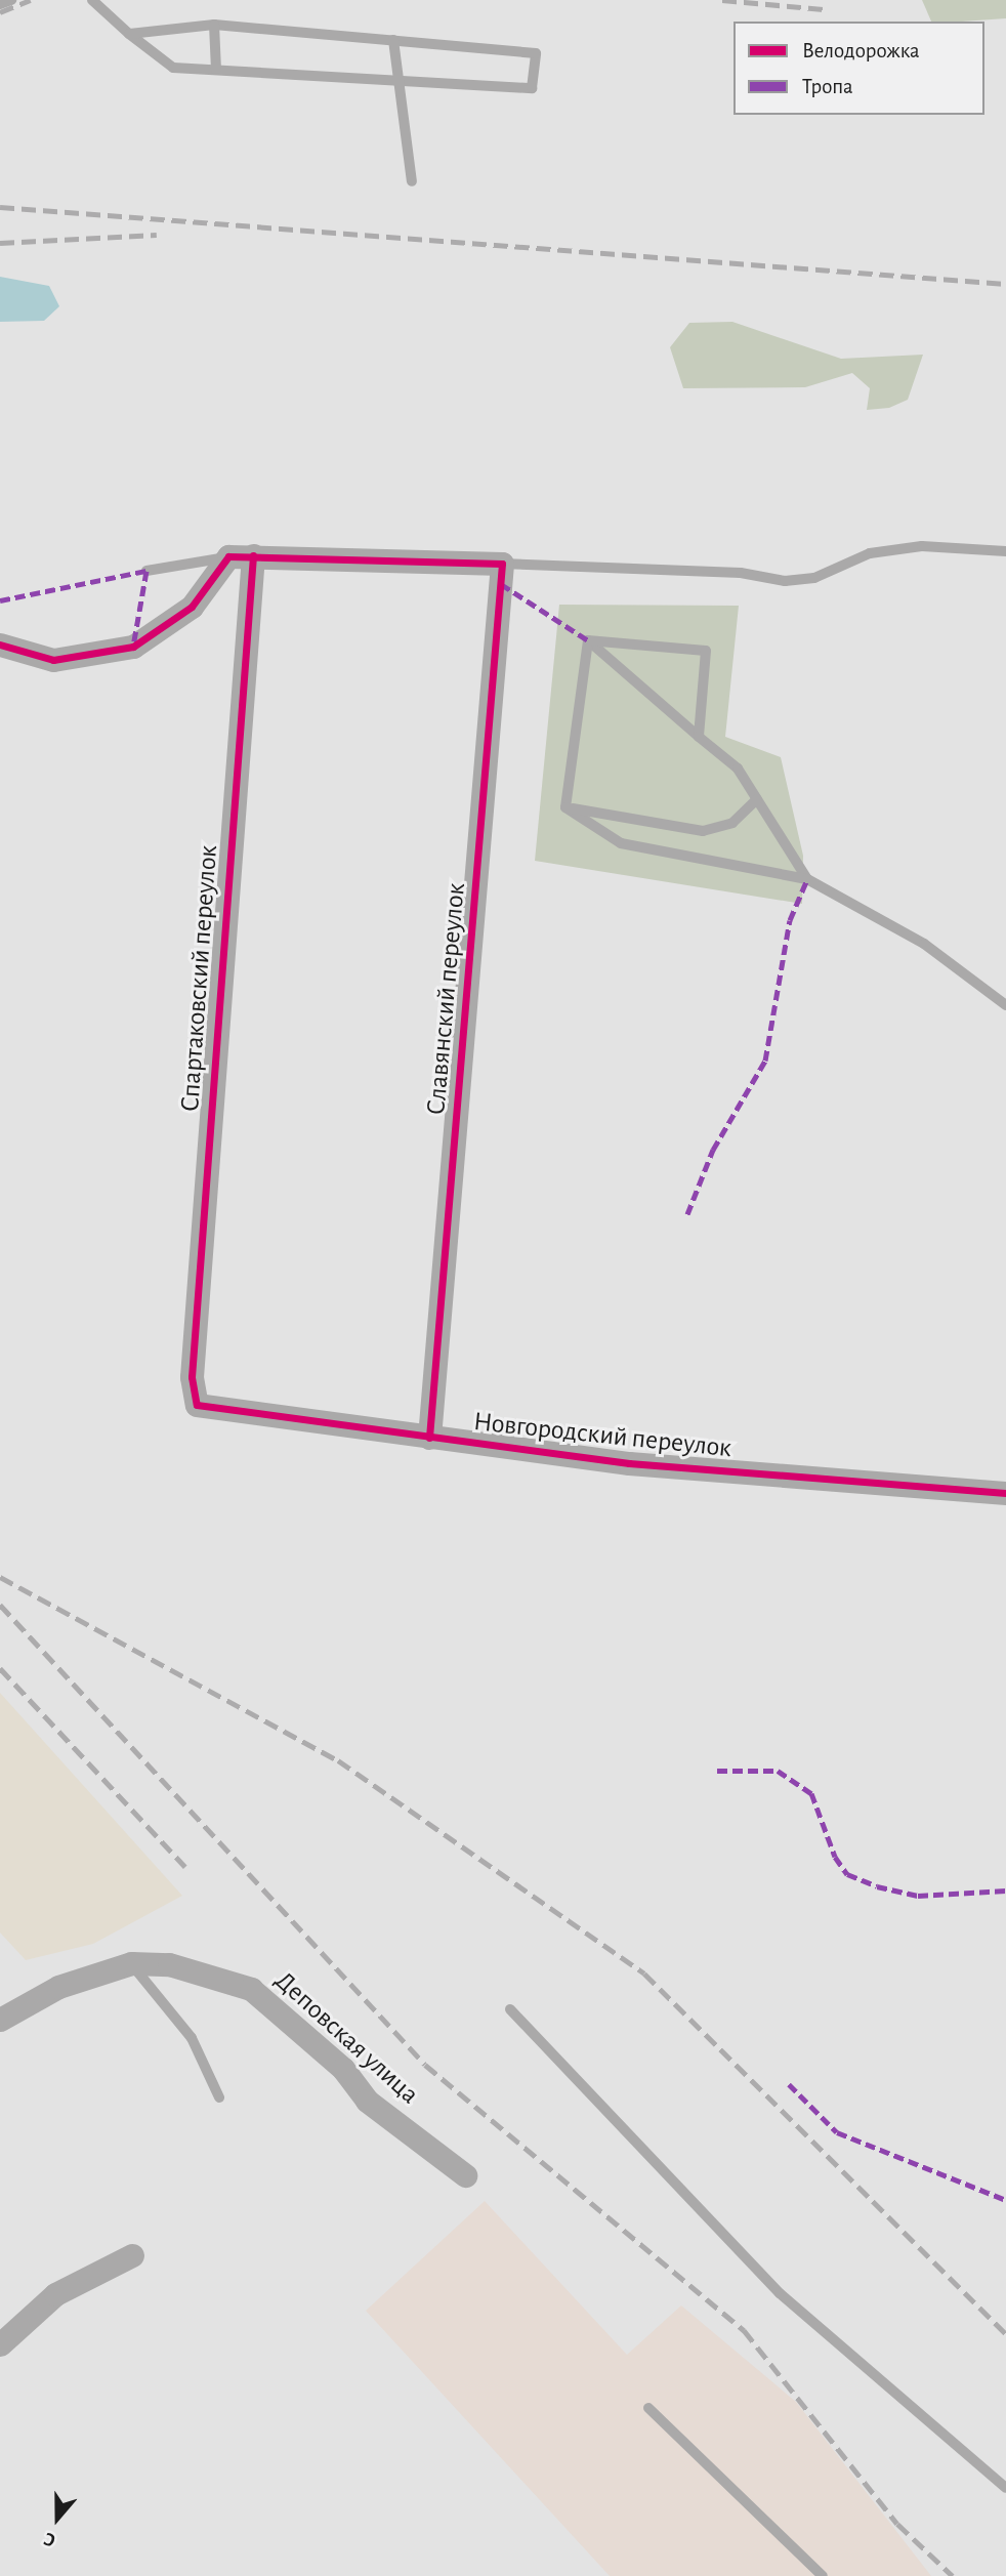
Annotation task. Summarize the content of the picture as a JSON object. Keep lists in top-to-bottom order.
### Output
{
  "streets": {
    "street": [
      "Спартаковский переулок",
      "Славянский переулок",
      "Новгородский переулок",
      "Деповская улица"
    ]
  },
  "crossings": [
    ["Спартаковский переулок", "Новгородский переулок"],
    ["Славянский переулок", "Новгородский переулок"]
  ],
  "legend": ["Велодорожка", "Тропа"],
  "north": "bottom"
}
